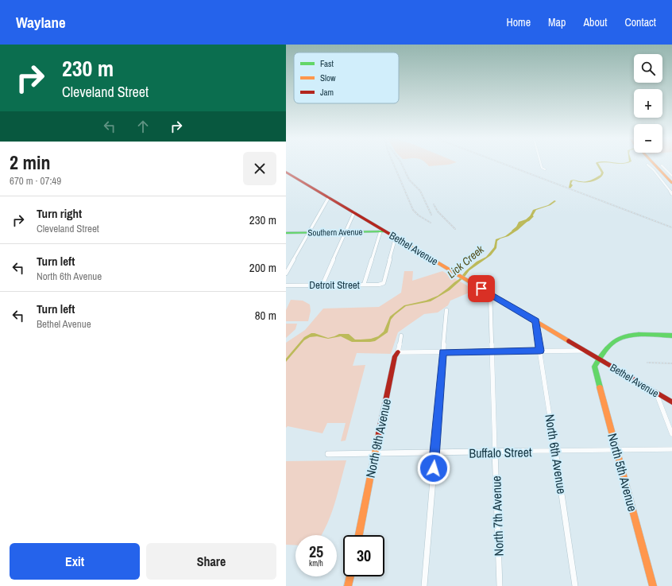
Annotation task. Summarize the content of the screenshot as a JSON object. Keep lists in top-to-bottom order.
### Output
{
  "streets": {
    "street": [
      "Southern Avenue",
      "Bethel Avenue",
      "Detroit Street",
      "North 9th Avenue",
      "Buffalo Street",
      "North 6th Avenue",
      "North 5th Avenue",
      "North 7th Avenue"
    ]
  },
  "crossings": [
    ["Southern Avenue", "Bethel Avenue"],
    ["Bethel Avenue", "Detroit Street"],
    ["Bethel Avenue", "North 6th Avenue"],
    ["Bethel Avenue", "North 5th Avenue"],
    ["Bethel Avenue", "North 7th Avenue"],
    ["North 9th Avenue", "Buffalo Street"],
    ["Buffalo Street", "North 6th Avenue"],
    ["Buffalo Street", "North 5th Avenue"],
    ["Buffalo Street", "North 7th Avenue"]
  ],
  "water": ["Lick Creek"],
  "legend": ["Fast", "Slow", "Jam"],
  "page": {
    "header": "Waylane",
    "nav": [
      "Home",
      "Map",
      "About",
      "Contact"
    ],
    "turn": ["230 m", "Cleveland Street"],
    "map_buttons": ["+", "−"],
    "heading": ["2 min", "670 m · 07:49"],
    "list": [
      {
        "name": "Turn right",
        "note": "Cleveland Street",
        "value": "230 m"
      },
      {
        "name": "Turn left",
        "note": "North 6th Avenue",
        "value": "200 m"
      },
      {
        "name": "Turn left",
        "note": "Bethel Avenue",
        "value": "80 m"
      }
    ],
    "speed": "25 km/h",
    "limit": "30",
    "buttons": ["Exit", "Share"]
  }
}
